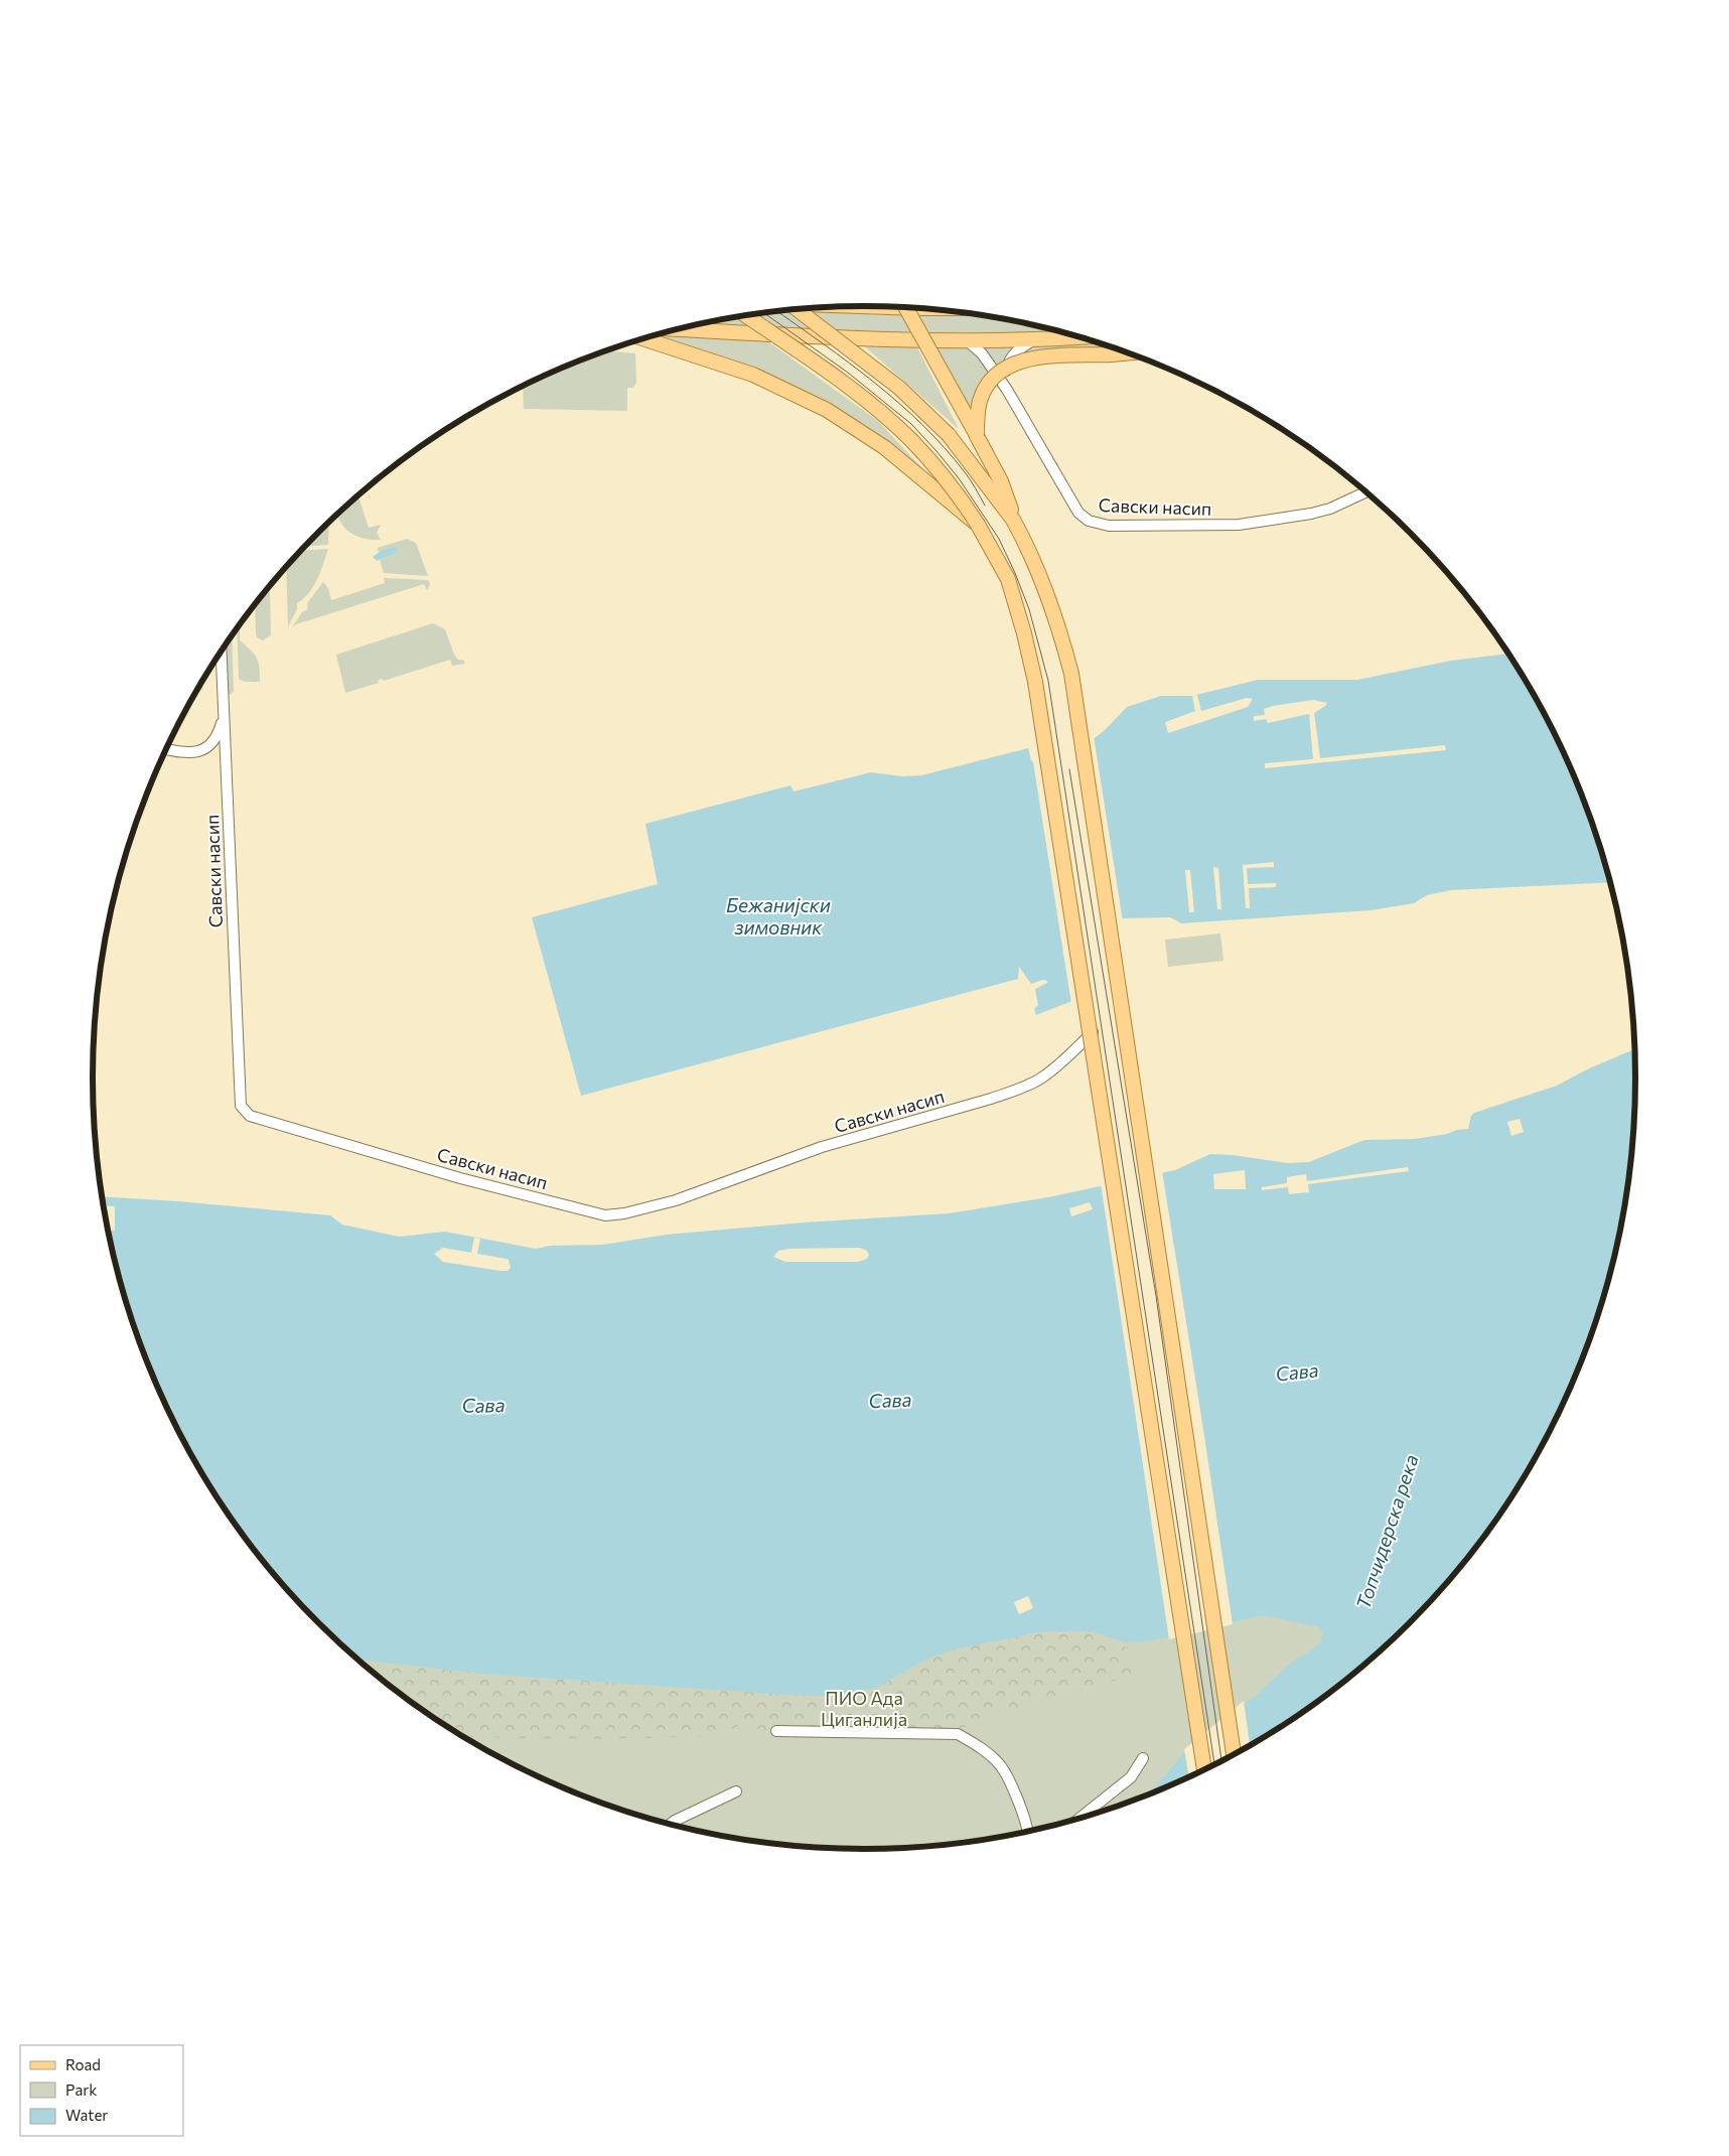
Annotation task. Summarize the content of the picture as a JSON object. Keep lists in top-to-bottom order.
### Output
{
  "streets": {
    "street": ["Савски насип"]
  },
  "water": ["Бежанијски зимовник", "Сава", "Топчидерска река"],
  "parks": ["ПИО Ада Циганлија"],
  "legend": ["Road", "Park", "Water"]
}
